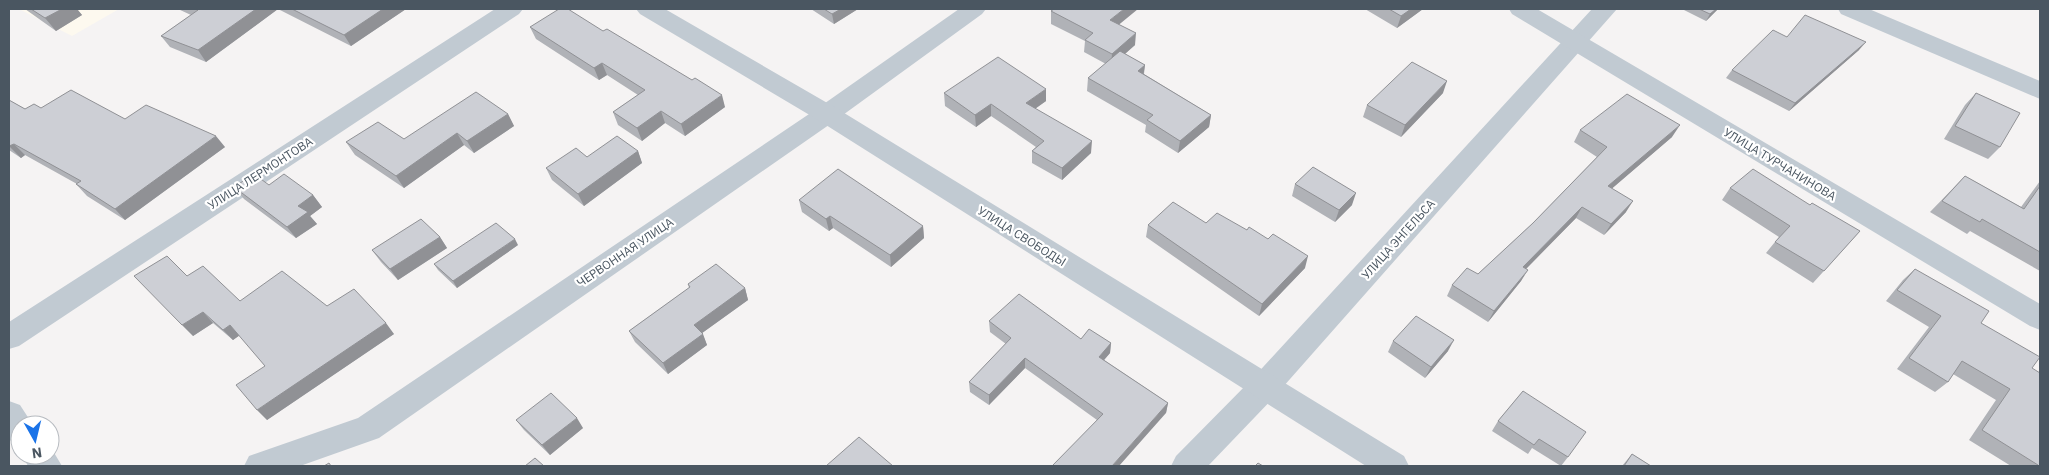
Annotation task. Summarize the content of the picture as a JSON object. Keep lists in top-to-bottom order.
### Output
{
  "streets": {
    "street": [
      "УЛИЦА ТУРЧАНИНОВА",
      "УЛИЦА ЛЕРМОНТОВА",
      "УЛИЦА СВОБОДЫ",
      "УЛИЦА ЭНГЕЛЬСА",
      "ЧЕРВОННАЯ УЛИЦА"
    ]
  },
  "crossings": [
    ["УЛИЦА ТУРЧАНИНОВА", "УЛИЦА ЭНГЕЛЬСА"],
    ["УЛИЦА СВОБОДЫ", "УЛИЦА ЭНГЕЛЬСА"],
    ["УЛИЦА СВОБОДЫ", "ЧЕРВОННАЯ УЛИЦА"]
  ],
  "north": "bottom"
}
